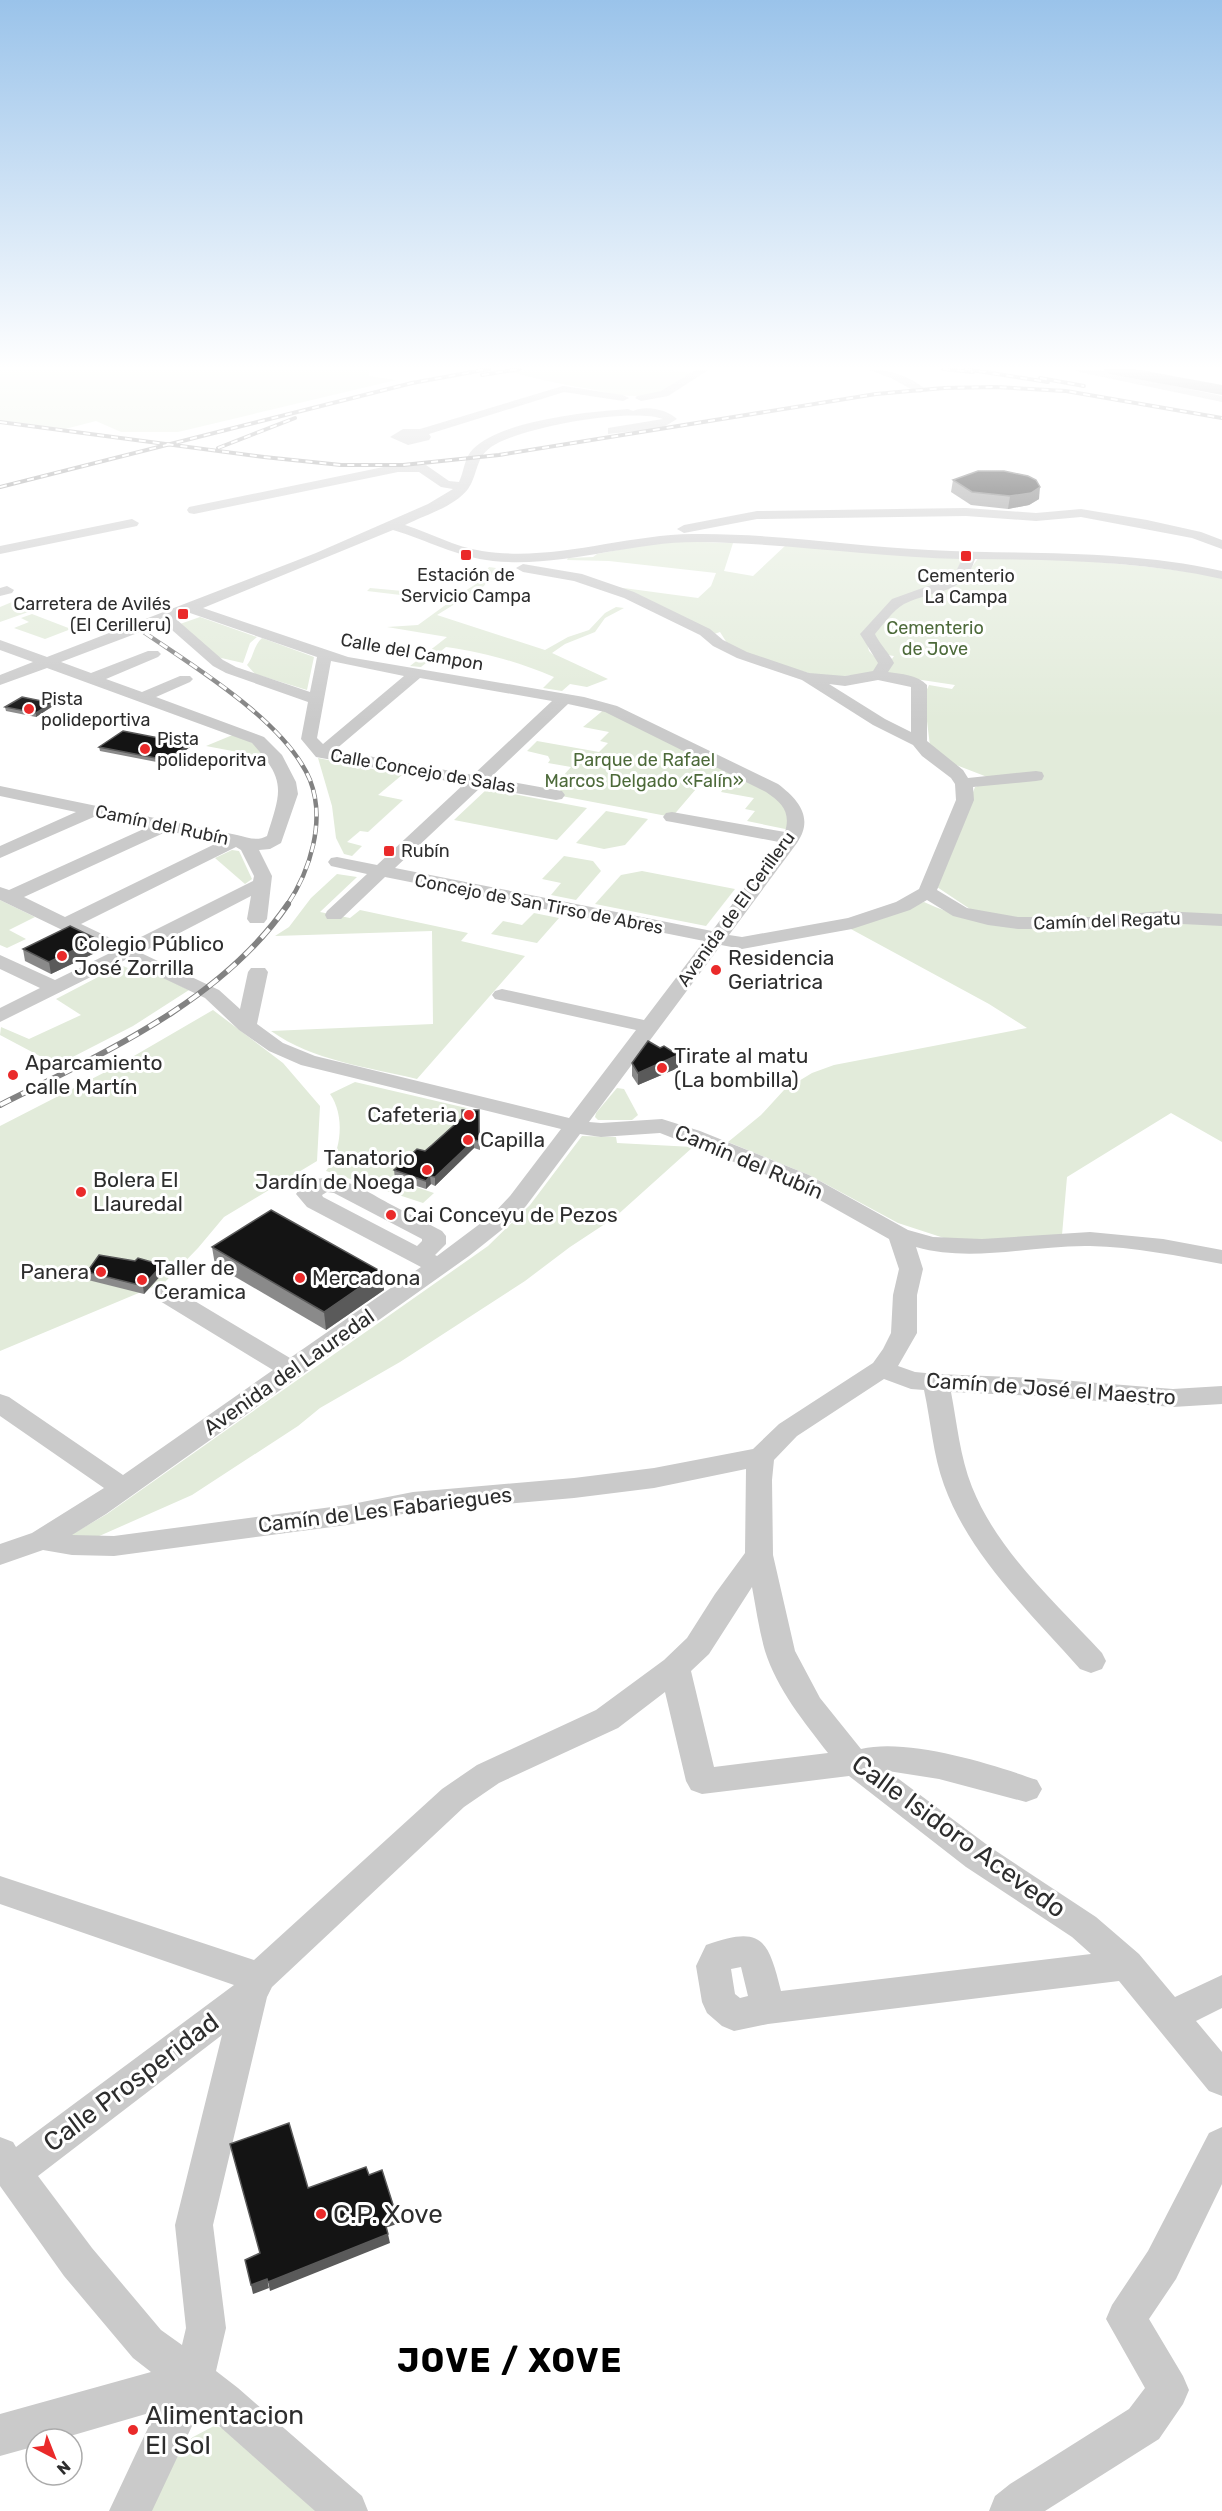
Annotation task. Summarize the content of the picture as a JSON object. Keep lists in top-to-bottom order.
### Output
{
  "streets": {
    "street": [
      "Calle del Campon",
      "Calle Concejo de Salas",
      "Camín del Rubín",
      "Concejo de San Tirso de Abres",
      "Avenida de El Cerilleru",
      "Camín del Regatu",
      "Avenida del Lauredal",
      "Camín de José el Maestro",
      "Camín de Les Fabariegues",
      "Calle Isidoro Acevedo",
      "Calle Prosperidad"
    ]
  },
  "crossings": [
    ["Calle del Campon", "Calle Concejo de Salas"],
    ["Calle del Campon", "Avenida de El Cerilleru"],
    ["Camín del Rubín", "Avenida de El Cerilleru"],
    ["Camín del Rubín", "Avenida del Lauredal"],
    ["Concejo de San Tirso de Abres", "Avenida de El Cerilleru"],
    ["Concejo de San Tirso de Abres", "Camín del Regatu"],
    ["Avenida de El Cerilleru", "Avenida del Lauredal"],
    ["Avenida del Lauredal", "Camín de Les Fabariegues"],
    ["Camín de Les Fabariegues", "Calle Isidoro Acevedo"],
    ["Calle Isidoro Acevedo", "Calle Prosperidad"]
  ],
  "districts": ["JOVE / XOVE"],
  "parks": ["Cementerio de Jove", "Parque de Rafael Marcos Delgado «Falín»"],
  "places": {
    "transit": [
      "Estación de Servicio Campa",
      "Cementerio La Campa",
      "Carretera de Avilés (El Cerilleru)",
      "Rubín"
    ],
    "other": [
      "Pista polideportiva",
      "Pista polideporitva",
      "Colegio Público José Zorrilla",
      "Residencia Geriatrica",
      "Tirate al matu (La bombilla)",
      "Aparcamiento calle Martín",
      "Cafeteria",
      "Capilla",
      "Tanatorio Jardín de Noega",
      "Bolera El Llauredal",
      "Cai Conceyu de Pezos",
      "Panera",
      "Mercadona",
      "Taller de Ceramica",
      "C.P. Xove",
      "Alimentacion El Sol"
    ]
  },
  "north": "bottom right"
}
